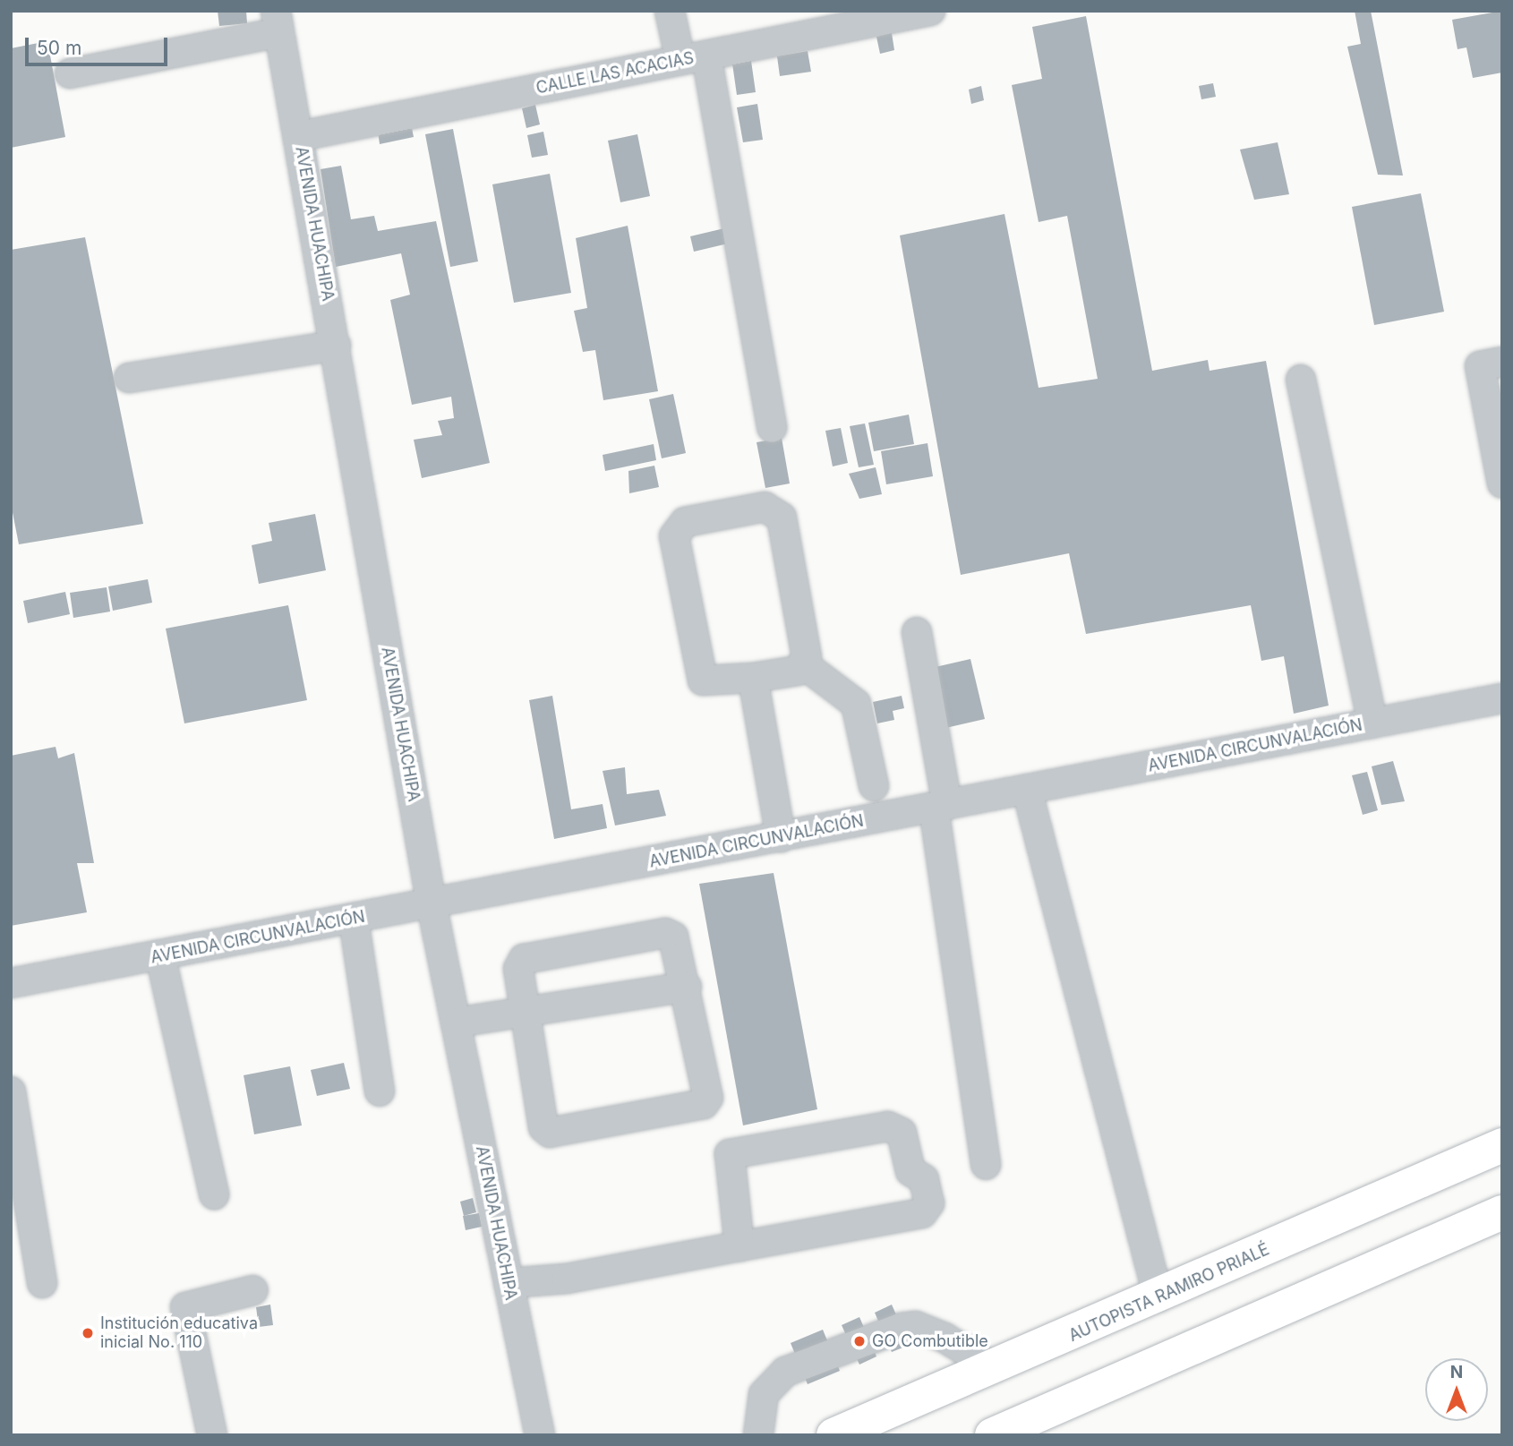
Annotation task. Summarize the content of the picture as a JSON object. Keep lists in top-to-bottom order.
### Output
{
  "streets": {
    "highway": ["AUTOPISTA RAMIRO PRIALÉ"],
    "street": ["CALLE LAS ACACIAS", "AVENIDA HUACHIPA", "AVENIDA CIRCUNVALACIÓN"]
  },
  "crossings": [
    ["CALLE LAS ACACIAS", "AVENIDA HUACHIPA"],
    ["AVENIDA HUACHIPA", "AVENIDA CIRCUNVALACIÓN"]
  ],
  "places": ["Institución educativa inicial No. 110", "GO Combutible"],
  "scale_bar": "50 m",
  "north": "top"
}
